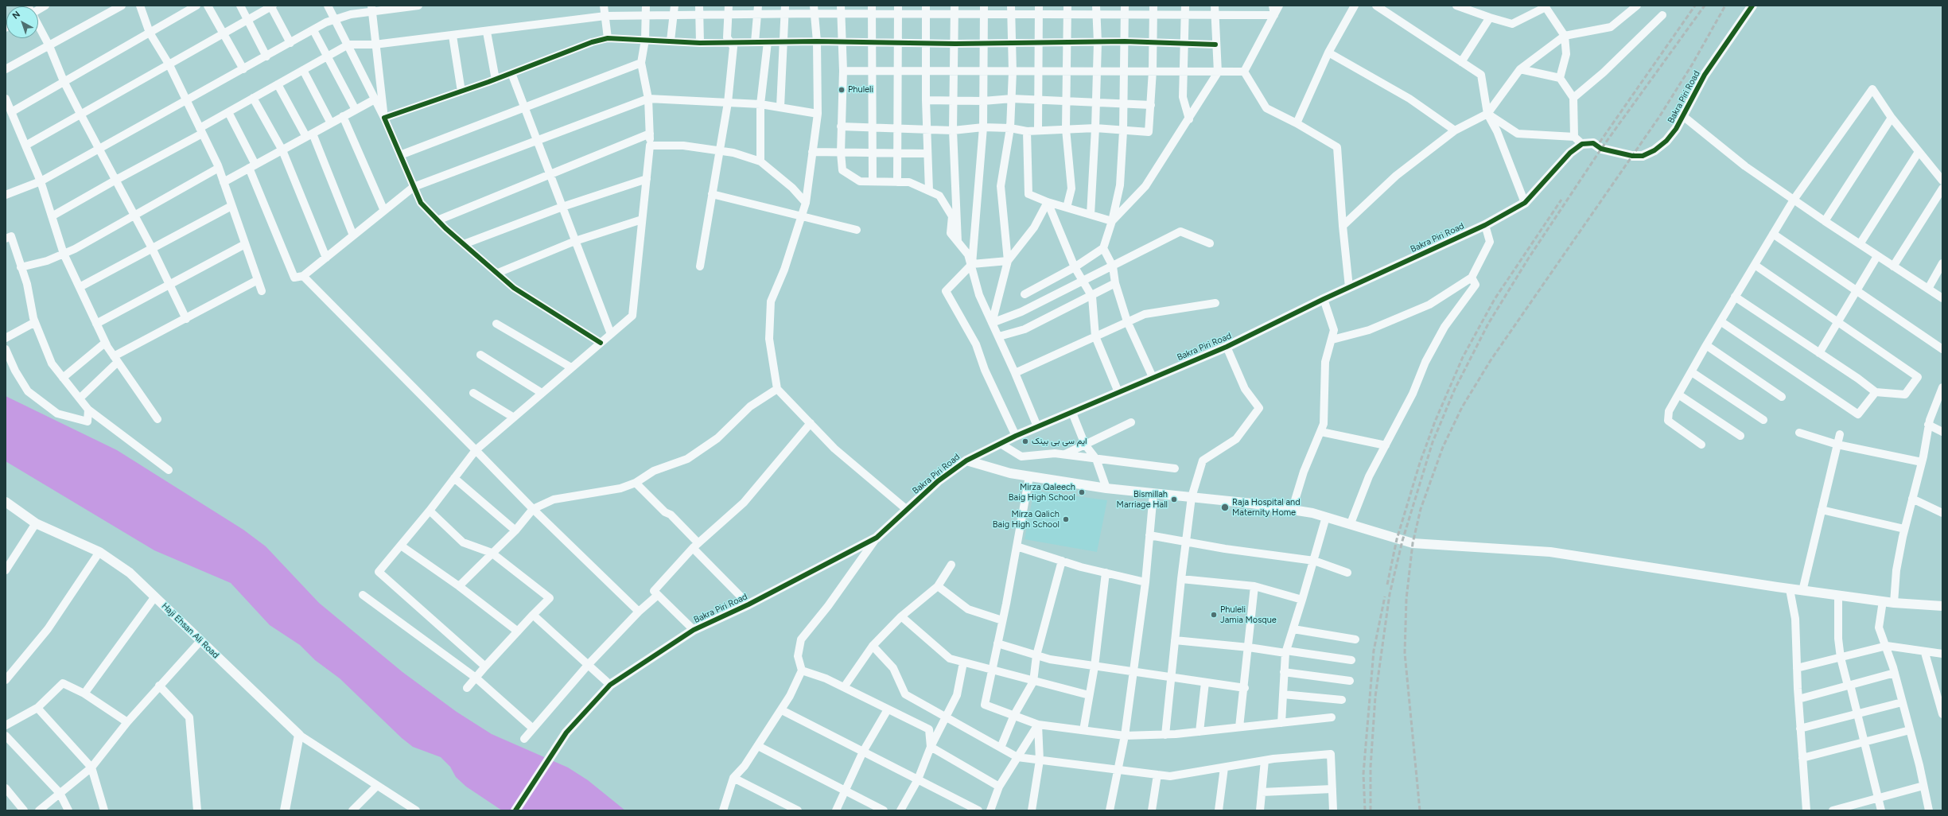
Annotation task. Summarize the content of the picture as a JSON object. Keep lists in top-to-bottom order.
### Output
{
  "streets": {
    "street": ["Bakra Piri Road", "Haji Ehsan Ali Road"]
  },
  "places": [
    "Phuleli",
    "ایم سی بی بینک",
    "Mirza Qaleech Baig High School",
    "Bismillah Marriage Hall",
    "Raja Hospital and Maternity Home",
    "Mirza Qalich Baig High School",
    "Phuleli Jamia Mosque"
  ],
  "north": "top left"
}
